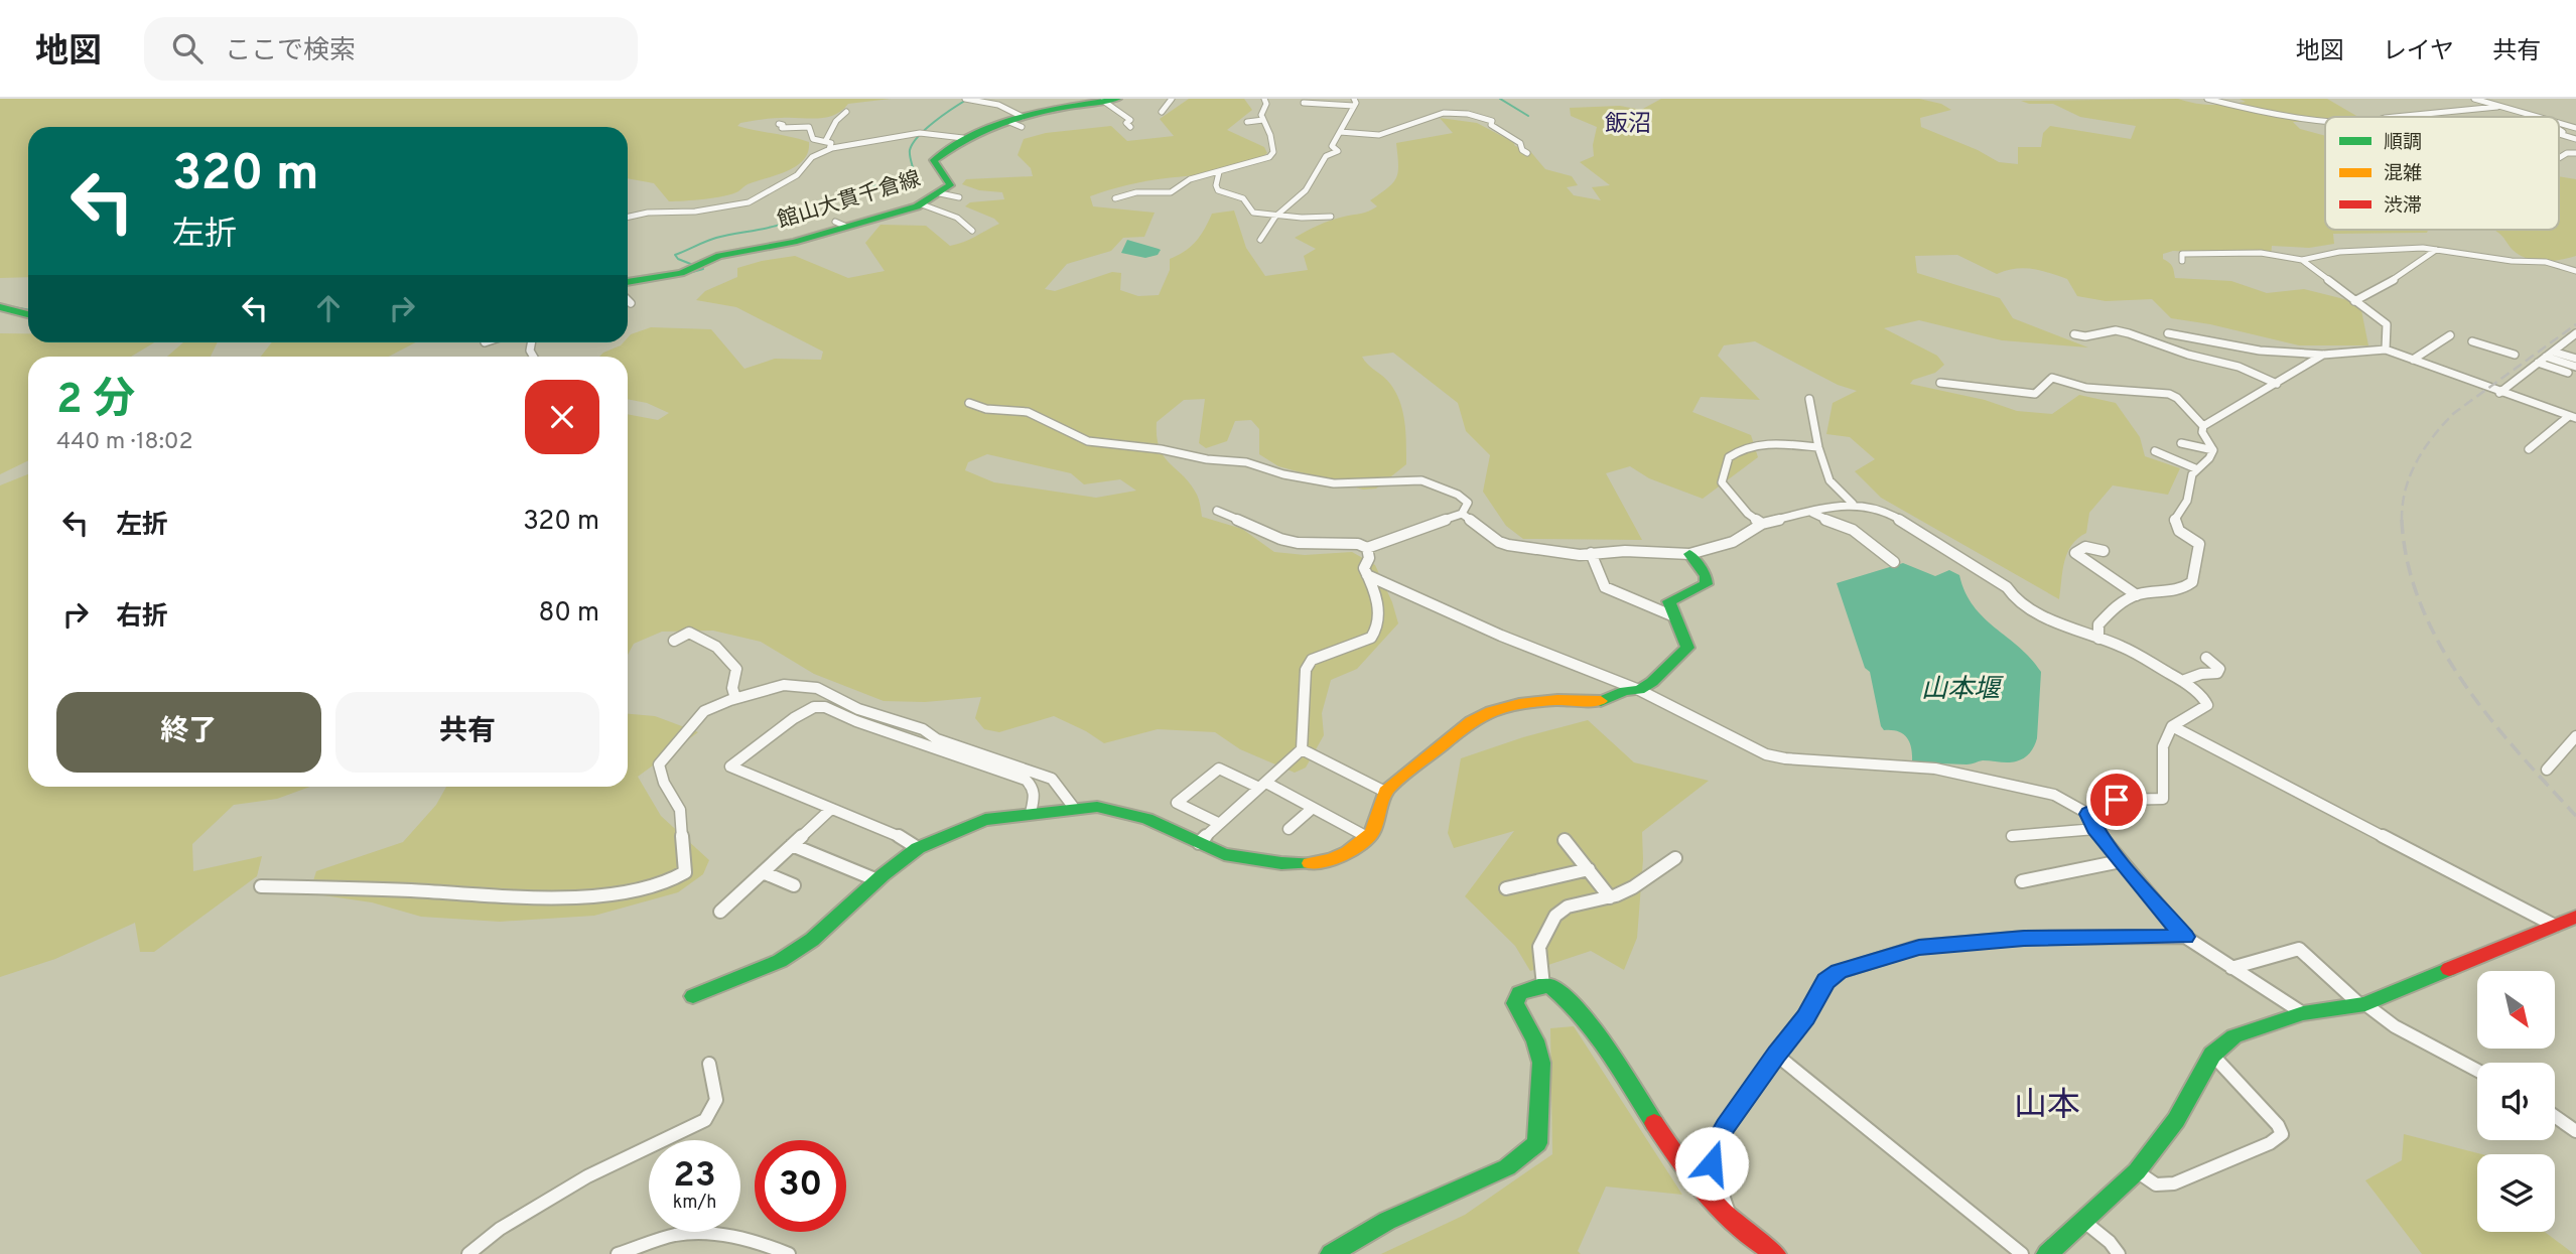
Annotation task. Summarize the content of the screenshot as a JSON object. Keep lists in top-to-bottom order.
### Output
{
  "streets": {
    "street": ["館山大貫千倉線"]
  },
  "districts": ["飯沼", "山本"],
  "water": ["山本堰"],
  "legend": ["順調", "混雑", "渋滞"],
  "north": "bottom right",
  "page": {
    "header": "地図",
    "search": "ここで検索",
    "nav": ["地図", "レイヤ", "共有"],
    "turn": ["320 m", "左折"],
    "heading": ["2 分", "440 m · 18:02"],
    "list": [
      {
        "name": "左折",
        "value": "320 m"
      },
      {
        "name": "右折",
        "value": "80 m"
      }
    ],
    "buttons": ["終了", "共有"],
    "speed": "23 km/h",
    "limit": "30"
  }
}
